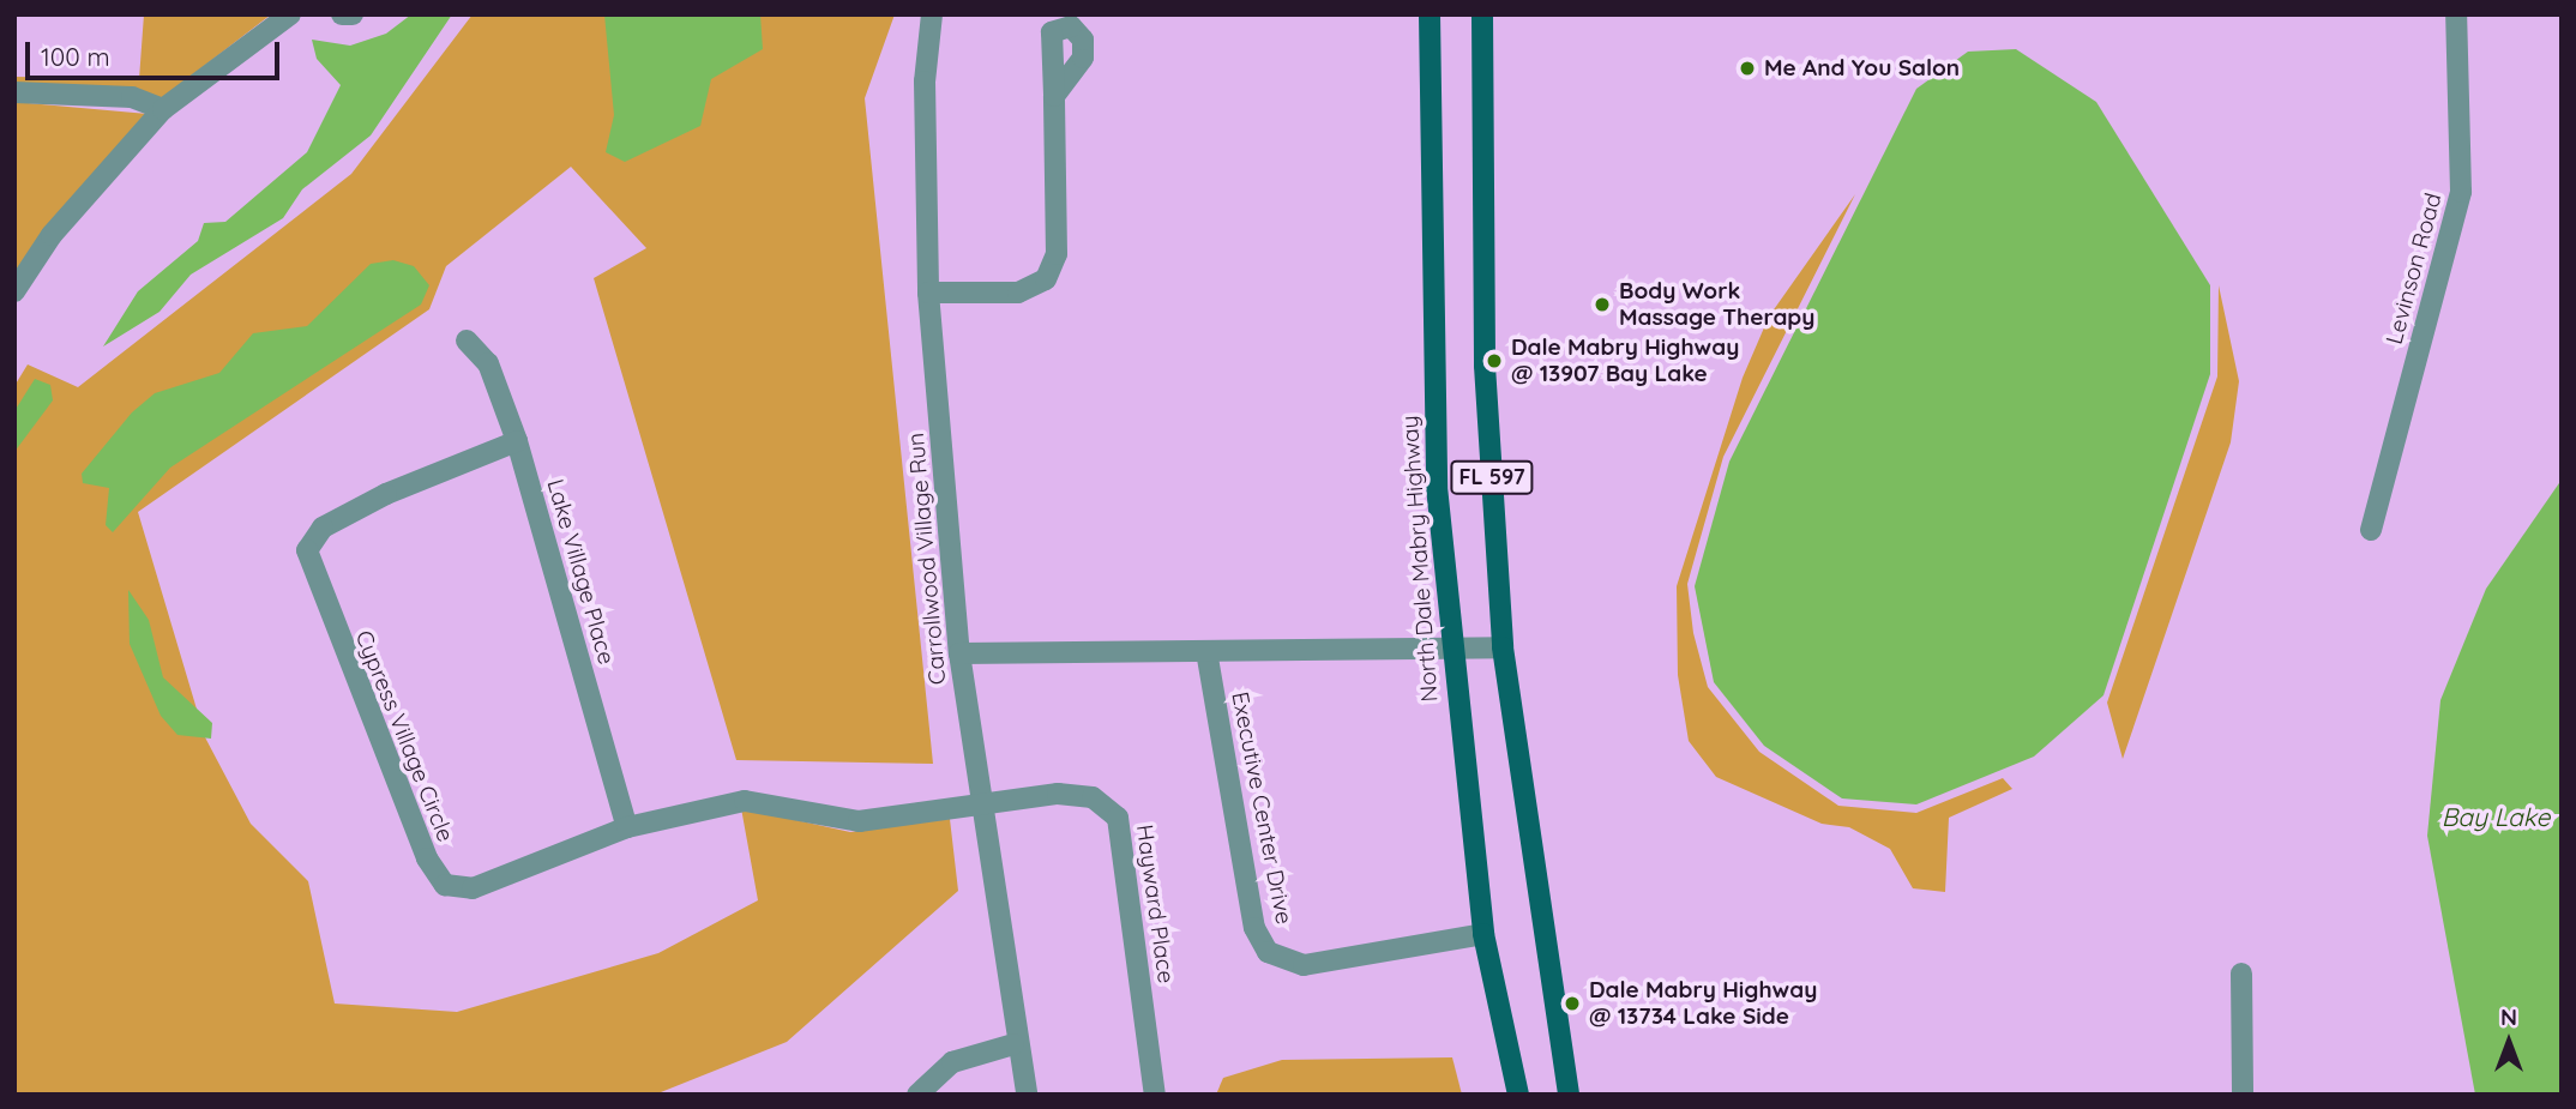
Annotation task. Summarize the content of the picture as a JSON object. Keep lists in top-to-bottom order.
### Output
{
  "streets": {
    "main road": ["FL 597", "North Dale Mabry Highway"],
    "street": [
      "Levinson Road",
      "Carrollwood Village Run",
      "Lake Village Place",
      "Cypress Village Circle",
      "Executive Center Drive",
      "Hayward Place"
    ]
  },
  "crossings": [
    ["Carrollwood Village Run", "Hayward Place"],
    ["North Dale Mabry Highway", "Executive Center Drive"],
    ["Lake Village Place", "Cypress Village Circle"],
    ["Cypress Village Circle", "Hayward Place"]
  ],
  "water": ["Bay Lake"],
  "places": [
    "Me And You Salon",
    "Body Work Massage Therapy",
    "Dale Mabry Highway @ 13907 Bay Lake",
    "Dale Mabry Highway @ 13734 Lake Side"
  ],
  "scale_bar": "100 m",
  "north": "top"
}
